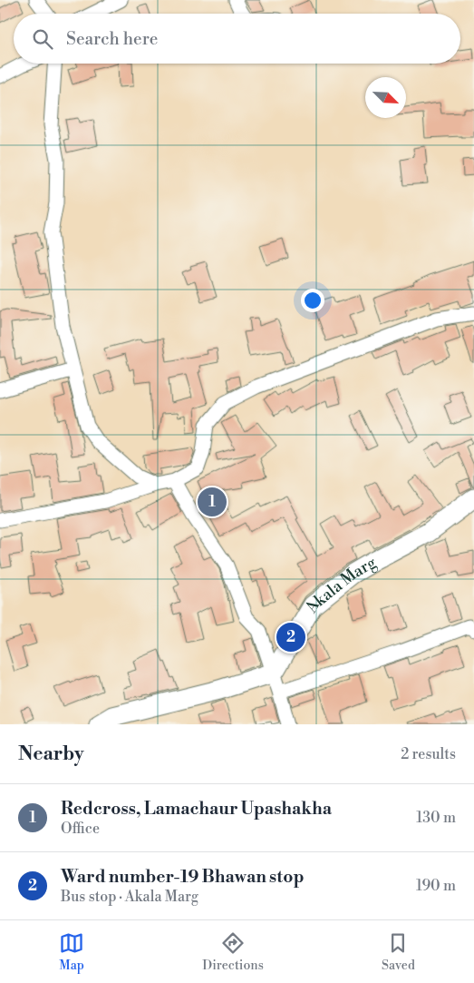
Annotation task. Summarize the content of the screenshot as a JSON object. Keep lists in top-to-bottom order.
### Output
{
  "streets": {
    "main road": ["Akala Marg"]
  },
  "north": "bottom right",
  "page": {
    "search": "Search here",
    "pins": ["1", "2"],
    "heading": ["Nearby", "2 results"],
    "list": [
      {
        "mark": "1",
        "name": "Redcross, Lamachaur Upashakha",
        "note": "Office",
        "value": "130 m"
      },
      {
        "mark": "2",
        "name": "Ward number-19 Bhawan stop",
        "note": "Bus stop · Akala Marg",
        "value": "190 m"
      }
    ],
    "nav": ["Map", "Directions", "Saved"]
  }
}
